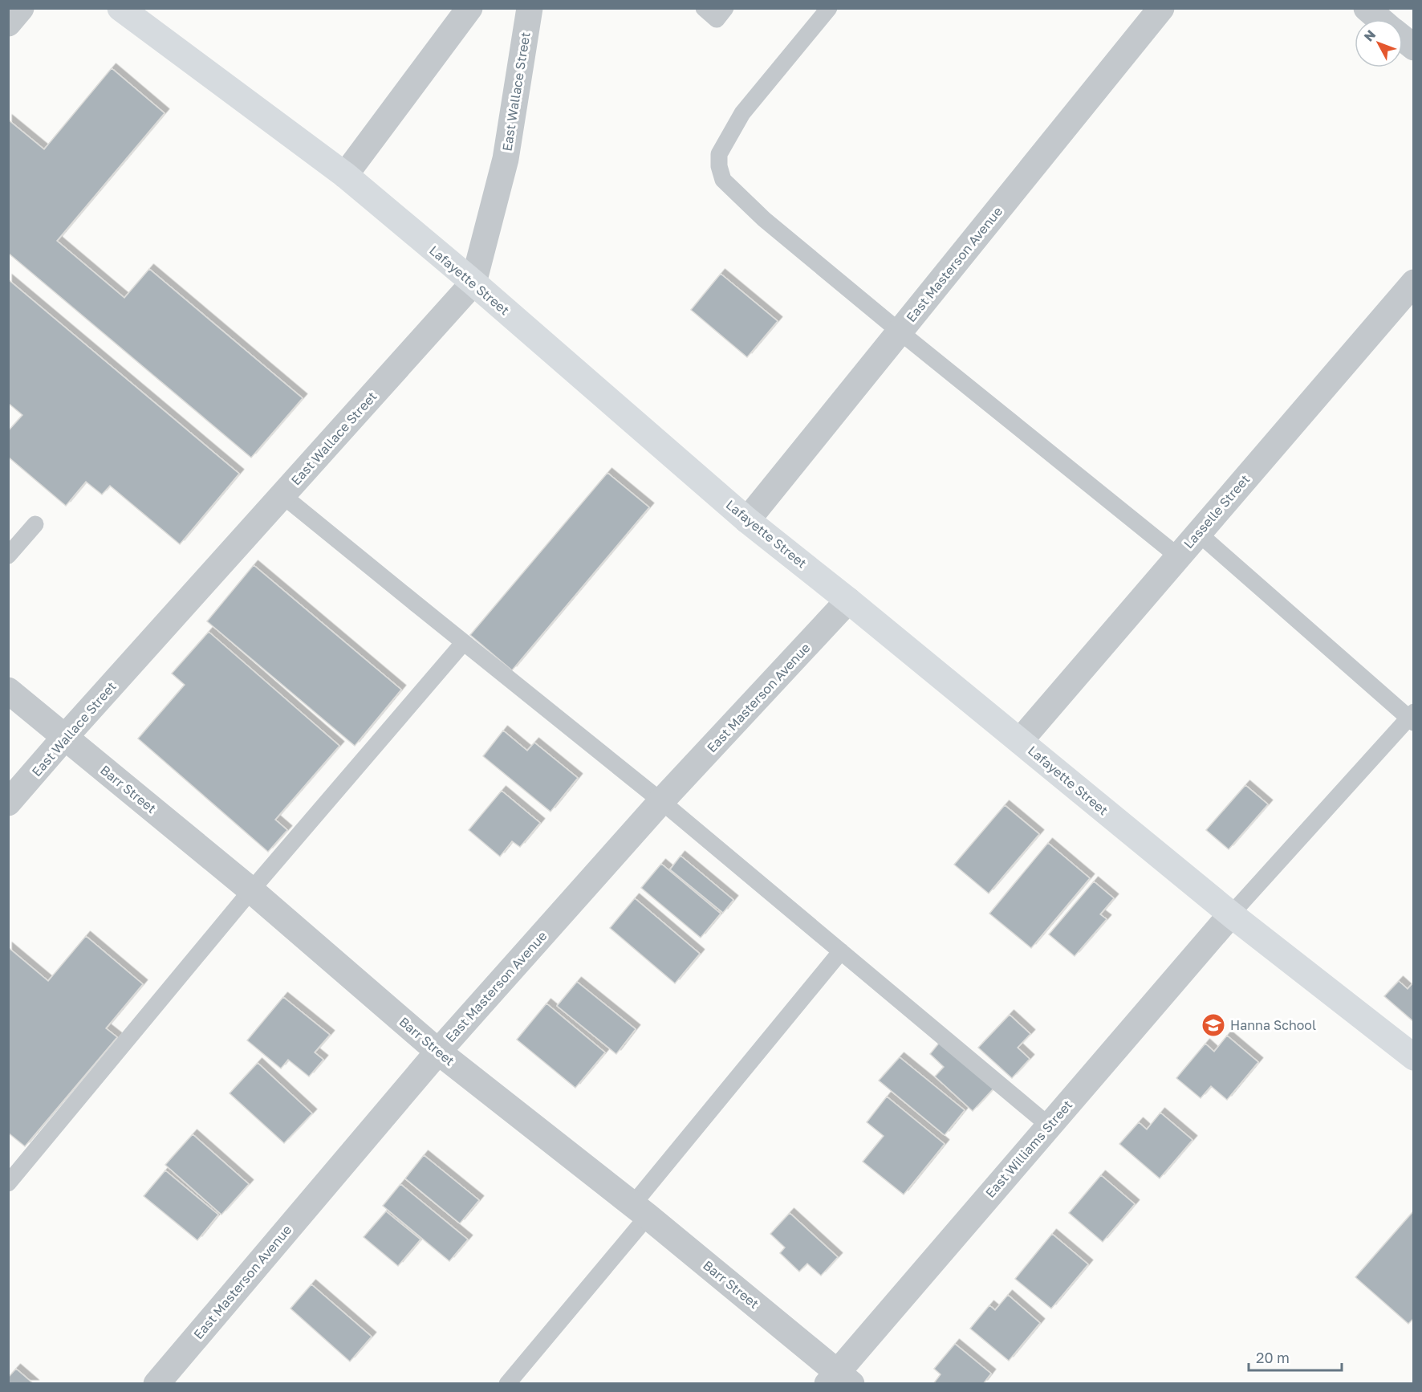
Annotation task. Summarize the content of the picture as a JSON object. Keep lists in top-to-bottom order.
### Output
{
  "streets": {
    "highway": ["Lafayette Street"],
    "street": [
      "East Wallace Street",
      "East Masterson Avenue",
      "Lasselle Street",
      "Barr Street",
      "East Williams Street"
    ]
  },
  "crossings": [
    ["East Wallace Street", "Lafayette Street"],
    ["East Wallace Street", "Barr Street"],
    ["East Masterson Avenue", "Lafayette Street"],
    ["East Masterson Avenue", "Barr Street"],
    ["Lafayette Street", "Lasselle Street"],
    ["Lafayette Street", "East Williams Street"],
    ["Barr Street", "East Williams Street"]
  ],
  "places": {
    "school or university": ["Hanna School"]
  },
  "scale_bar": "20 m",
  "north": "top left"
}
